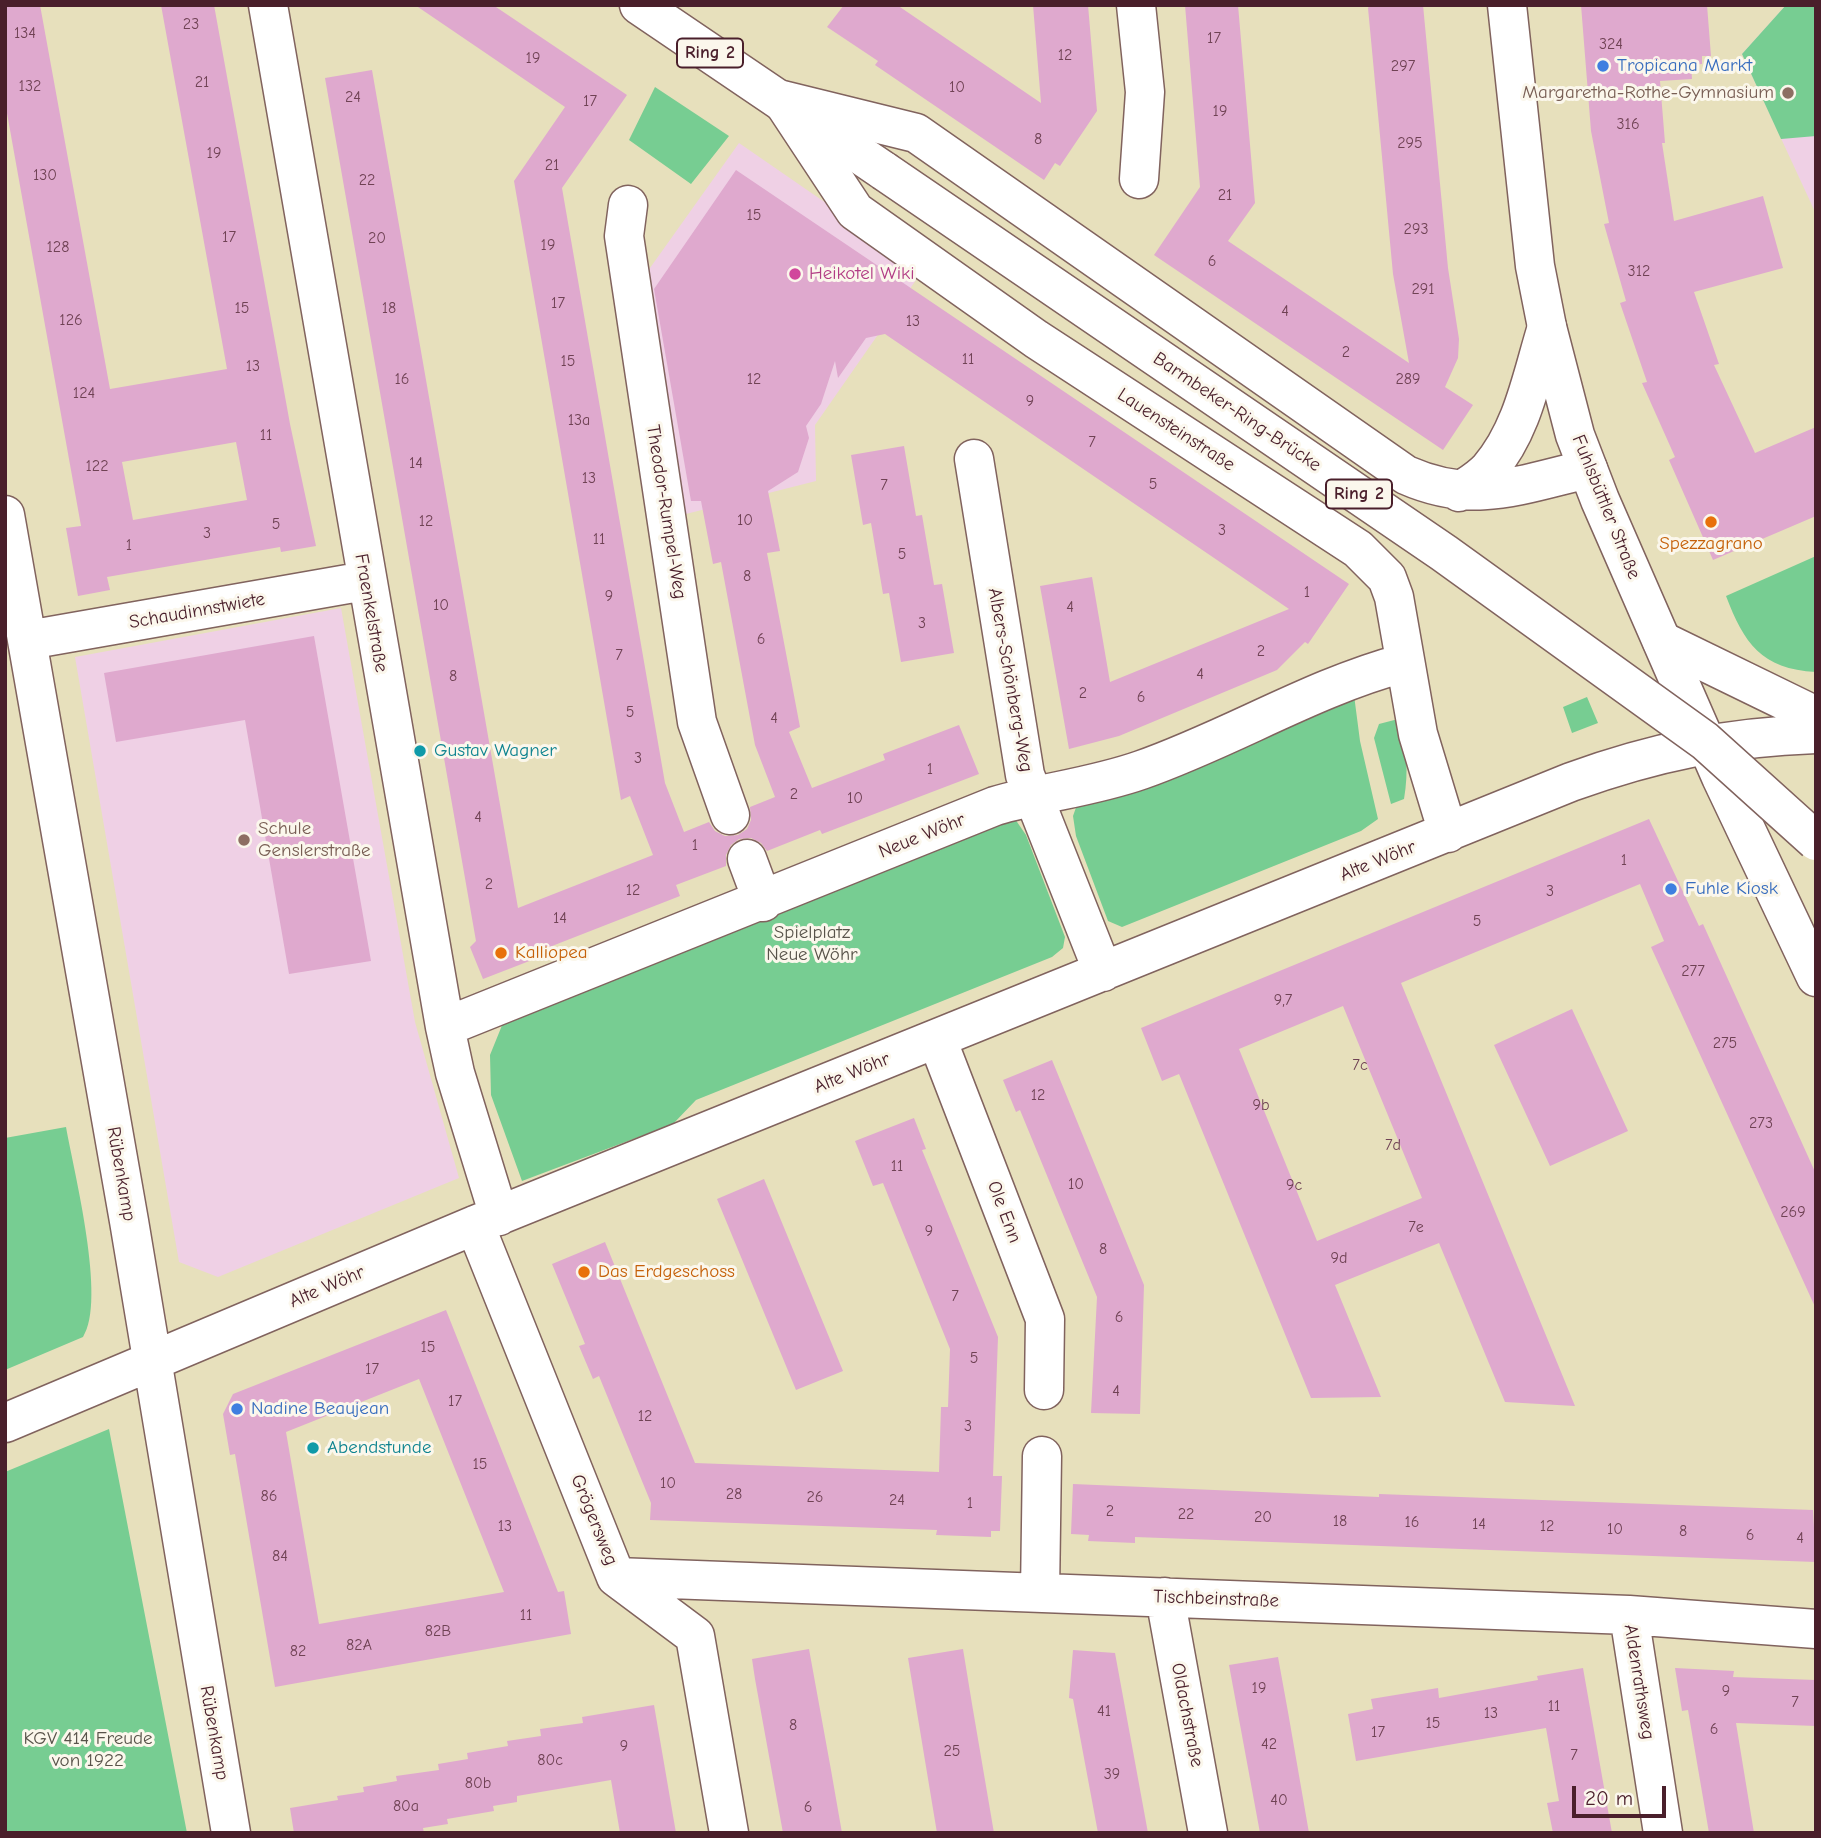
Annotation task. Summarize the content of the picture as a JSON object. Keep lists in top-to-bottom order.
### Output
{
  "streets": {
    "street": [
      "Ring 2",
      "Barmbeker-Ring-Brücke",
      "Lauensteinstraße",
      "Fuhlsbüttler Straße",
      "Theodor-Rumpel-Weg",
      "Schaudinnstwiete",
      "Fraenkelstraße",
      "Albers-Schönberg-Weg",
      "Neue Wöhr",
      "Alte Wöhr",
      "Rübenkamp",
      "Ole Enn",
      "Grögersweg",
      "Tischbeinstraße",
      "Aldenrathsweg",
      "Oldachstraße"
    ]
  },
  "crossings": [
    ["Barmbeker-Ring-Brücke", "Lauensteinstraße"],
    ["Lauensteinstraße", "Fuhlsbüttler Straße"],
    ["Lauensteinstraße", "Neue Wöhr"],
    ["Lauensteinstraße", "Alte Wöhr"],
    ["Fuhlsbüttler Straße", "Alte Wöhr"],
    ["Schaudinnstwiete", "Fraenkelstraße"],
    ["Schaudinnstwiete", "Rübenkamp"],
    ["Fraenkelstraße", "Neue Wöhr"],
    ["Fraenkelstraße", "Alte Wöhr"],
    ["Fraenkelstraße", "Grögersweg"],
    ["Albers-Schönberg-Weg", "Neue Wöhr"],
    ["Albers-Schönberg-Weg", "Alte Wöhr"],
    ["Alte Wöhr", "Rübenkamp"],
    ["Alte Wöhr", "Ole Enn"],
    ["Alte Wöhr", "Grögersweg"],
    ["Grögersweg", "Tischbeinstraße"],
    ["Tischbeinstraße", "Aldenrathsweg"],
    ["Tischbeinstraße", "Oldachstraße"]
  ],
  "parks": ["Spielplatz Neue Wöhr", "KGV 414 Freude von 1922"],
  "places": [
    "Tropicana Markt",
    "Margaretha-Rothe-Gymnasium",
    "Heikotel Wiki",
    "Spezzagrano",
    "Gustav Wagner",
    "Schule Genslerstraße",
    "Fuhle Kiosk",
    "Kalliopea",
    "Das Erdgeschoss",
    "Nadine Beaujean",
    "Abendstunde"
  ],
  "house_numbers": [
    "23",
    "134",
    "17",
    "324",
    "12",
    "19",
    "297",
    "21",
    "132",
    "10",
    "24",
    "17",
    "19",
    "316",
    "8",
    "295",
    "19",
    "21",
    "130",
    "22",
    "21",
    "15",
    "293",
    "17",
    "20",
    "19",
    "128",
    "6",
    "312",
    "291",
    "17",
    "15",
    "18",
    "4",
    "126",
    "13",
    "2",
    "11",
    "15",
    "13",
    "16",
    "12",
    "289",
    "124",
    "9",
    "13a",
    "11",
    "7",
    "14",
    "122",
    "13",
    "5",
    "7",
    "10",
    "12",
    "5",
    "3",
    "3",
    "11",
    "1",
    "5",
    "8",
    "1",
    "9",
    "10",
    "4",
    "3",
    "6",
    "2",
    "7",
    "4",
    "8",
    "2",
    "6",
    "5",
    "4",
    "3",
    "1",
    "2",
    "10",
    "4",
    "1",
    "1",
    "2",
    "12",
    "3",
    "14",
    "5",
    "277",
    "9,7",
    "275",
    "7c",
    "12",
    "9b",
    "273",
    "7d",
    "11",
    "10",
    "9c",
    "269",
    "7e",
    "9",
    "8",
    "9d",
    "7",
    "6",
    "15",
    "5",
    "17",
    "4",
    "17",
    "12",
    "3",
    "15",
    "10",
    "28",
    "86",
    "26",
    "24",
    "1",
    "2",
    "22",
    "20",
    "18",
    "16",
    "14",
    "13",
    "12",
    "10",
    "8",
    "6",
    "4",
    "84",
    "11",
    "82B",
    "82A",
    "82",
    "19",
    "9",
    "7",
    "11",
    "41",
    "13",
    "15",
    "8",
    "6",
    "17",
    "42",
    "9",
    "25",
    "7",
    "80c",
    "39",
    "80b",
    "40",
    "80a",
    "6"
  ],
  "scale_bar": "20 m"
}
